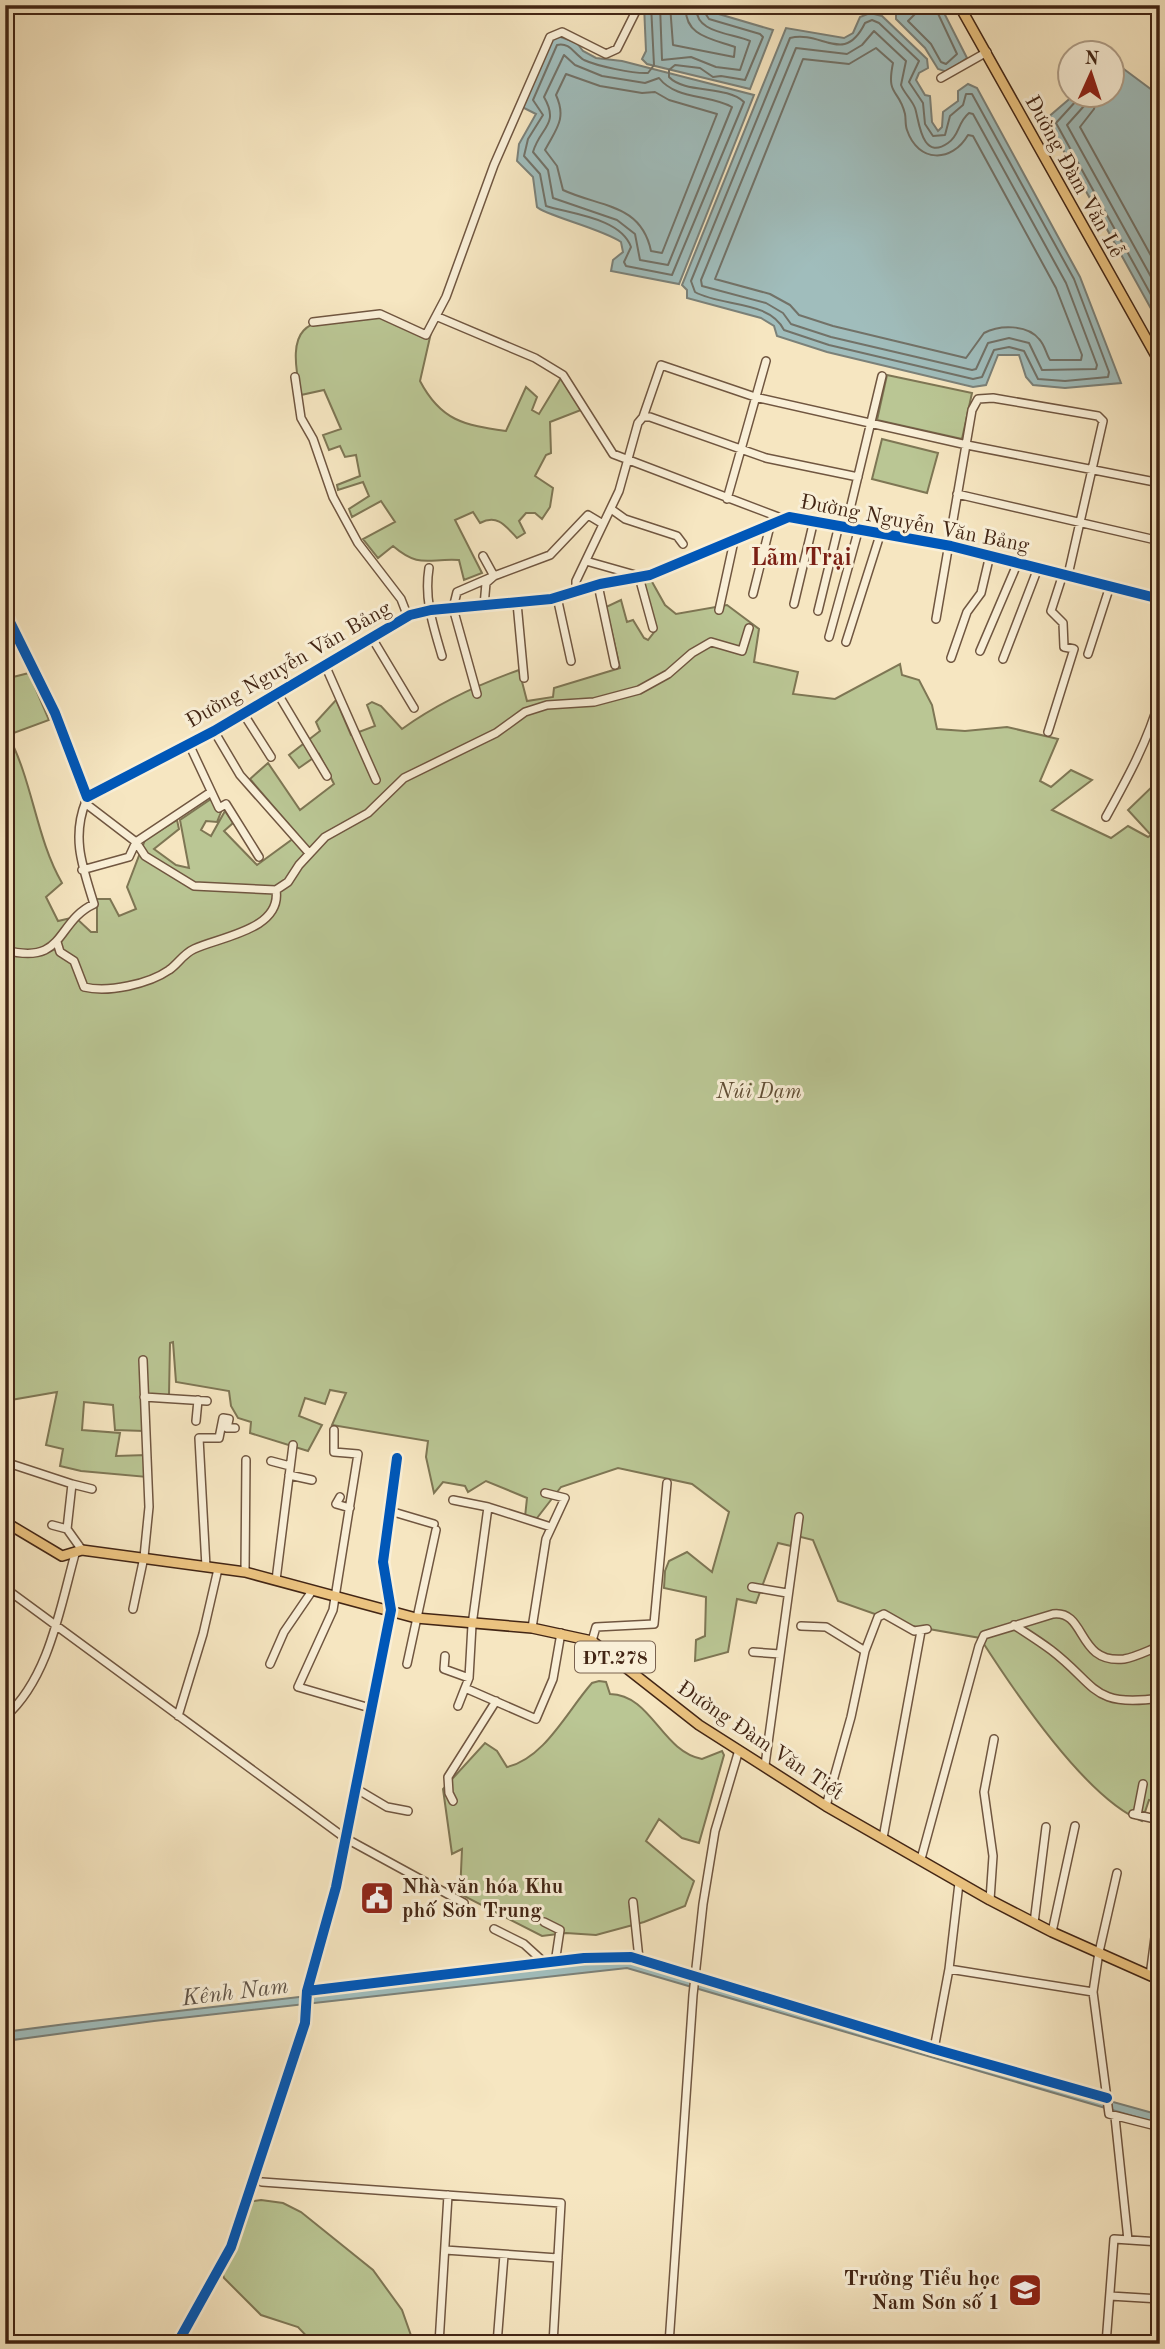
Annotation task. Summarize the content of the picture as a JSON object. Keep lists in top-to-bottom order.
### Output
{
  "streets": {
    "main road": ["Đường Đàm Văn Lễ", "ĐT.278", "Đường Đàm Văn Tiết"],
    "street": ["Đường Nguyễn Văn Bảng"]
  },
  "districts": ["Lãm Trại"],
  "water": ["Kênh Nam"],
  "parks": ["Núi Dạm"],
  "places": {
    "public building": ["Nhà văn hóa Khu phố Sơn Trung"],
    "school or university": ["Trường Tiểu học Nam Sơn số 1"]
  },
  "north": "top"
}
